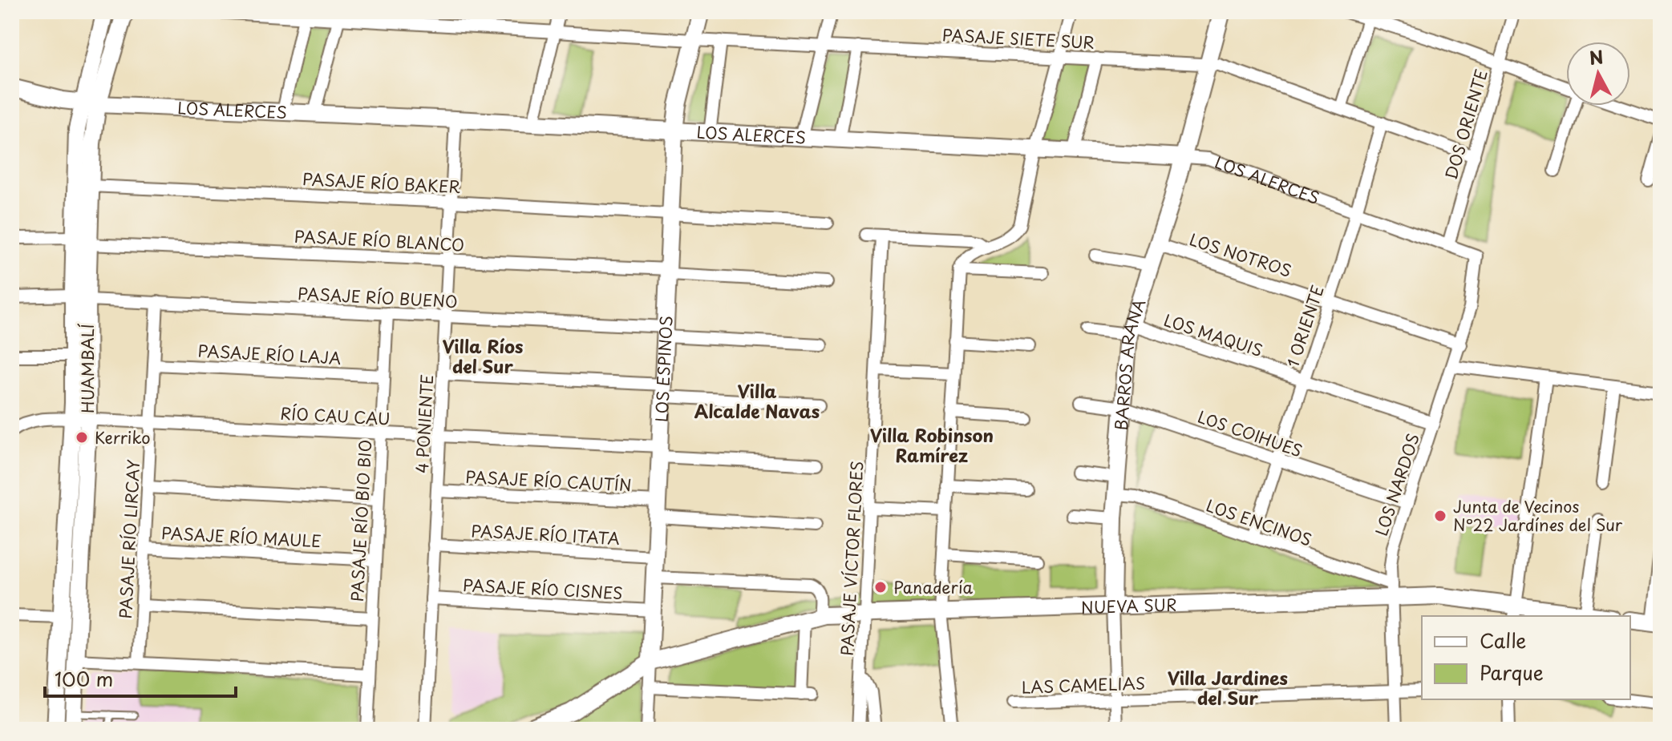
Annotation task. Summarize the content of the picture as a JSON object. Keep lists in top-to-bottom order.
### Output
{
  "streets": {
    "street": [
      "PASAJE SIETE SUR",
      "LOS ALERCES",
      "DOS ORIENTE",
      "PASAJE RÍO BAKER",
      "PASAJE RÍO BLANCO",
      "LOS NOTROS",
      "PASAJE RÍO BUENO",
      "1 ORIENTE",
      "LOS MAQUIS",
      "PASAJE RÍO LAJA",
      "BARROS ARANA",
      "HUAMBALÍ",
      "LOS ESPINOS",
      "RÍO CAU CAU",
      "4 PONIENTE",
      "LOS COIHUES",
      "PASAJE RÍO CAUTÍN",
      "LOS NARDOS",
      "PASAJE RÍO BIO BIO",
      "LOS ENCINOS",
      "PASAJE RÍO ITATA",
      "PASAJE RÍO MAULE",
      "PASAJE RÍO LIRCAY",
      "PASAJE VÍCTOR FLORES",
      "PASAJE RÍO CISNES",
      "NUEVA SUR",
      "LAS CAMELIAS"
    ]
  },
  "crossings": [
    ["PASAJE SIETE SUR", "DOS ORIENTE"],
    ["PASAJE SIETE SUR", "1 ORIENTE"],
    ["PASAJE SIETE SUR", "BARROS ARANA"],
    ["PASAJE SIETE SUR", "LOS ESPINOS"],
    ["LOS ALERCES", "DOS ORIENTE"],
    ["LOS ALERCES", "1 ORIENTE"],
    ["LOS ALERCES", "BARROS ARANA"],
    ["LOS ALERCES", "HUAMBALÍ"],
    ["LOS ALERCES", "LOS ESPINOS"],
    ["LOS ALERCES", "4 PONIENTE"],
    ["LOS ALERCES", "LOS NARDOS"],
    ["PASAJE RÍO BAKER", "HUAMBALÍ"],
    ["PASAJE RÍO BAKER", "LOS ESPINOS"],
    ["PASAJE RÍO BAKER", "4 PONIENTE"],
    ["PASAJE RÍO BLANCO", "HUAMBALÍ"],
    ["PASAJE RÍO BLANCO", "LOS ESPINOS"],
    ["PASAJE RÍO BLANCO", "4 PONIENTE"],
    ["LOS NOTROS", "1 ORIENTE"],
    ["LOS NOTROS", "BARROS ARANA"],
    ["LOS NOTROS", "LOS NARDOS"],
    ["PASAJE RÍO BUENO", "HUAMBALÍ"],
    ["PASAJE RÍO BUENO", "LOS ESPINOS"],
    ["PASAJE RÍO BUENO", "4 PONIENTE"],
    ["PASAJE RÍO BUENO", "PASAJE RÍO BIO BIO"],
    ["PASAJE RÍO BUENO", "PASAJE RÍO LIRCAY"],
    ["1 ORIENTE", "LOS MAQUIS"],
    ["1 ORIENTE", "LOS COIHUES"],
    ["1 ORIENTE", "LOS ENCINOS"],
    ["LOS MAQUIS", "BARROS ARANA"],
    ["LOS MAQUIS", "LOS NARDOS"],
    ["PASAJE RÍO LAJA", "PASAJE RÍO BIO BIO"],
    ["PASAJE RÍO LAJA", "PASAJE RÍO LIRCAY"],
    ["BARROS ARANA", "LOS COIHUES"],
    ["BARROS ARANA", "LOS ENCINOS"],
    ["BARROS ARANA", "NUEVA SUR"],
    ["BARROS ARANA", "LAS CAMELIAS"],
    ["HUAMBALÍ", "RÍO CAU CAU"],
    ["LOS ESPINOS", "RÍO CAU CAU"],
    ["LOS ESPINOS", "PASAJE RÍO CAUTÍN"],
    ["LOS ESPINOS", "PASAJE RÍO ITATA"],
    ["LOS ESPINOS", "PASAJE RÍO CISNES"],
    ["LOS ESPINOS", "NUEVA SUR"],
    ["RÍO CAU CAU", "4 PONIENTE"],
    ["RÍO CAU CAU", "PASAJE RÍO BIO BIO"],
    ["RÍO CAU CAU", "PASAJE RÍO LIRCAY"],
    ["4 PONIENTE", "PASAJE RÍO CAUTÍN"],
    ["4 PONIENTE", "PASAJE RÍO ITATA"],
    ["4 PONIENTE", "PASAJE RÍO CISNES"],
    ["LOS COIHUES", "LOS NARDOS"],
    ["LOS NARDOS", "LOS ENCINOS"],
    ["LOS NARDOS", "NUEVA SUR"],
    ["LOS NARDOS", "LAS CAMELIAS"],
    ["PASAJE RÍO BIO BIO", "PASAJE RÍO MAULE"],
    ["LOS ENCINOS", "NUEVA SUR"],
    ["PASAJE RÍO MAULE", "PASAJE RÍO LIRCAY"],
    ["PASAJE VÍCTOR FLORES", "NUEVA SUR"]
  ],
  "districts": [
    "Villa Ríos del Sur",
    "Villa Alcalde Navas",
    "Villa Robinson Ramírez",
    "Villa Jardines del Sur"
  ],
  "places": ["Kerriko", "Junta de Vecinos N°22 Jardínes del Sur", "Panadería"],
  "legend": ["Calle", "Parque"],
  "scale_bar": "100 m",
  "north": "top"
}
